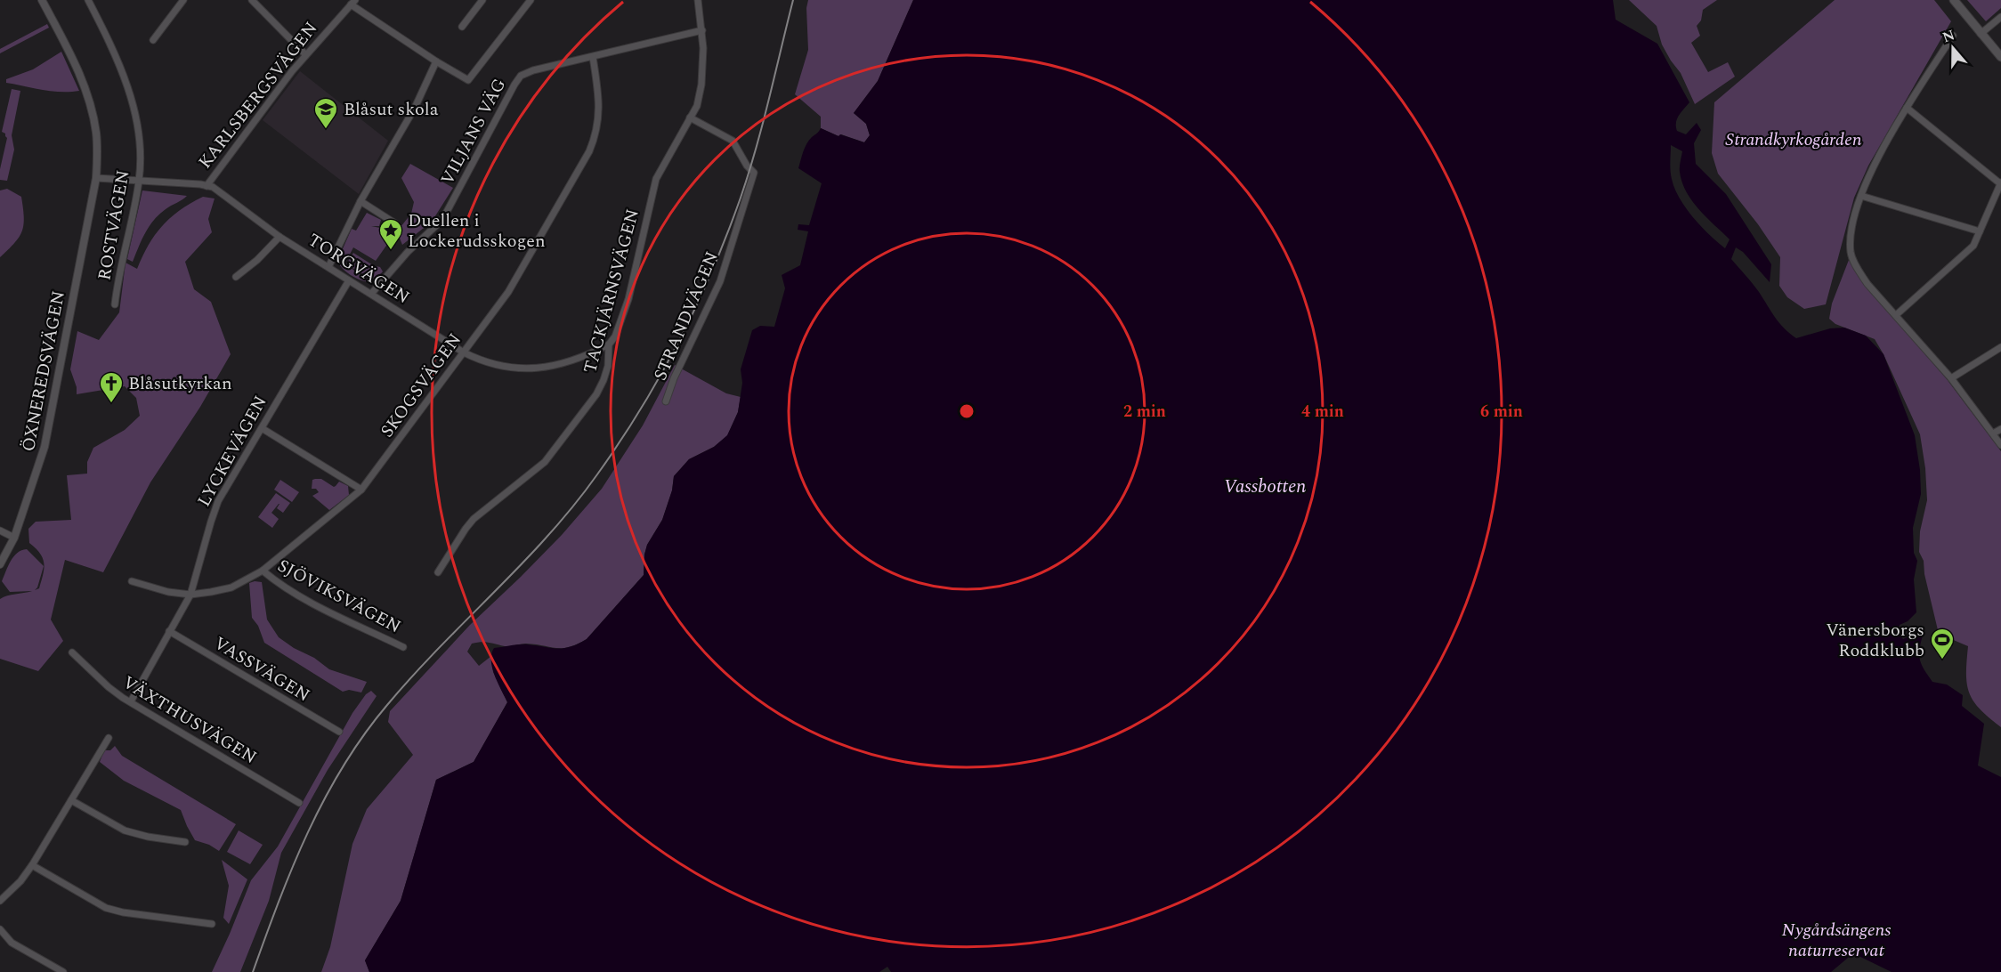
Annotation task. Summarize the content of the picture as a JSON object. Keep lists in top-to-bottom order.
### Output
{
  "streets": {
    "street": [
      "KARLSBERGSVÄGEN",
      "VILJANS VÄG",
      "ROSTVÄGEN",
      "TORGVÄGEN",
      "TACKJÄRNSVÄGEN",
      "STRANDVÄGEN",
      "ÖXNEREDSVÄGEN",
      "SKOGSVÄGEN",
      "LYCKEVÄGEN",
      "SJÖVIKSVÄGEN",
      "VASSVÄGEN",
      "VÄXTHUSVÄGEN"
    ]
  },
  "crossings": [
    ["KARLSBERGSVÄGEN", "TORGVÄGEN"],
    ["VILJANS VÄG", "TORGVÄGEN"],
    ["VILJANS VÄG", "TACKJÄRNSVÄGEN"],
    ["VILJANS VÄG", "SKOGSVÄGEN"],
    ["ROSTVÄGEN", "TORGVÄGEN"],
    ["TORGVÄGEN", "TACKJÄRNSVÄGEN"],
    ["TORGVÄGEN", "ÖXNEREDSVÄGEN"],
    ["TORGVÄGEN", "SKOGSVÄGEN"],
    ["TORGVÄGEN", "LYCKEVÄGEN"],
    ["TACKJÄRNSVÄGEN", "STRANDVÄGEN"],
    ["SKOGSVÄGEN", "LYCKEVÄGEN"],
    ["SKOGSVÄGEN", "SJÖVIKSVÄGEN"],
    ["LYCKEVÄGEN", "VASSVÄGEN"],
    ["LYCKEVÄGEN", "VÄXTHUSVÄGEN"]
  ],
  "water": ["Vassbotten"],
  "parks": ["Strandkyrkogården", "Nygårdsängens naturreservat"],
  "places": {
    "school or university": ["Blåsut skola"],
    "place": ["Duellen i Lockerudsskogen"],
    "church": ["Blåsutkyrkan"],
    "sports": ["Vänersborgs Roddklubb"]
  },
  "north": "top",
  "rings": ["2 min", "4 min", "6 min"]
}
